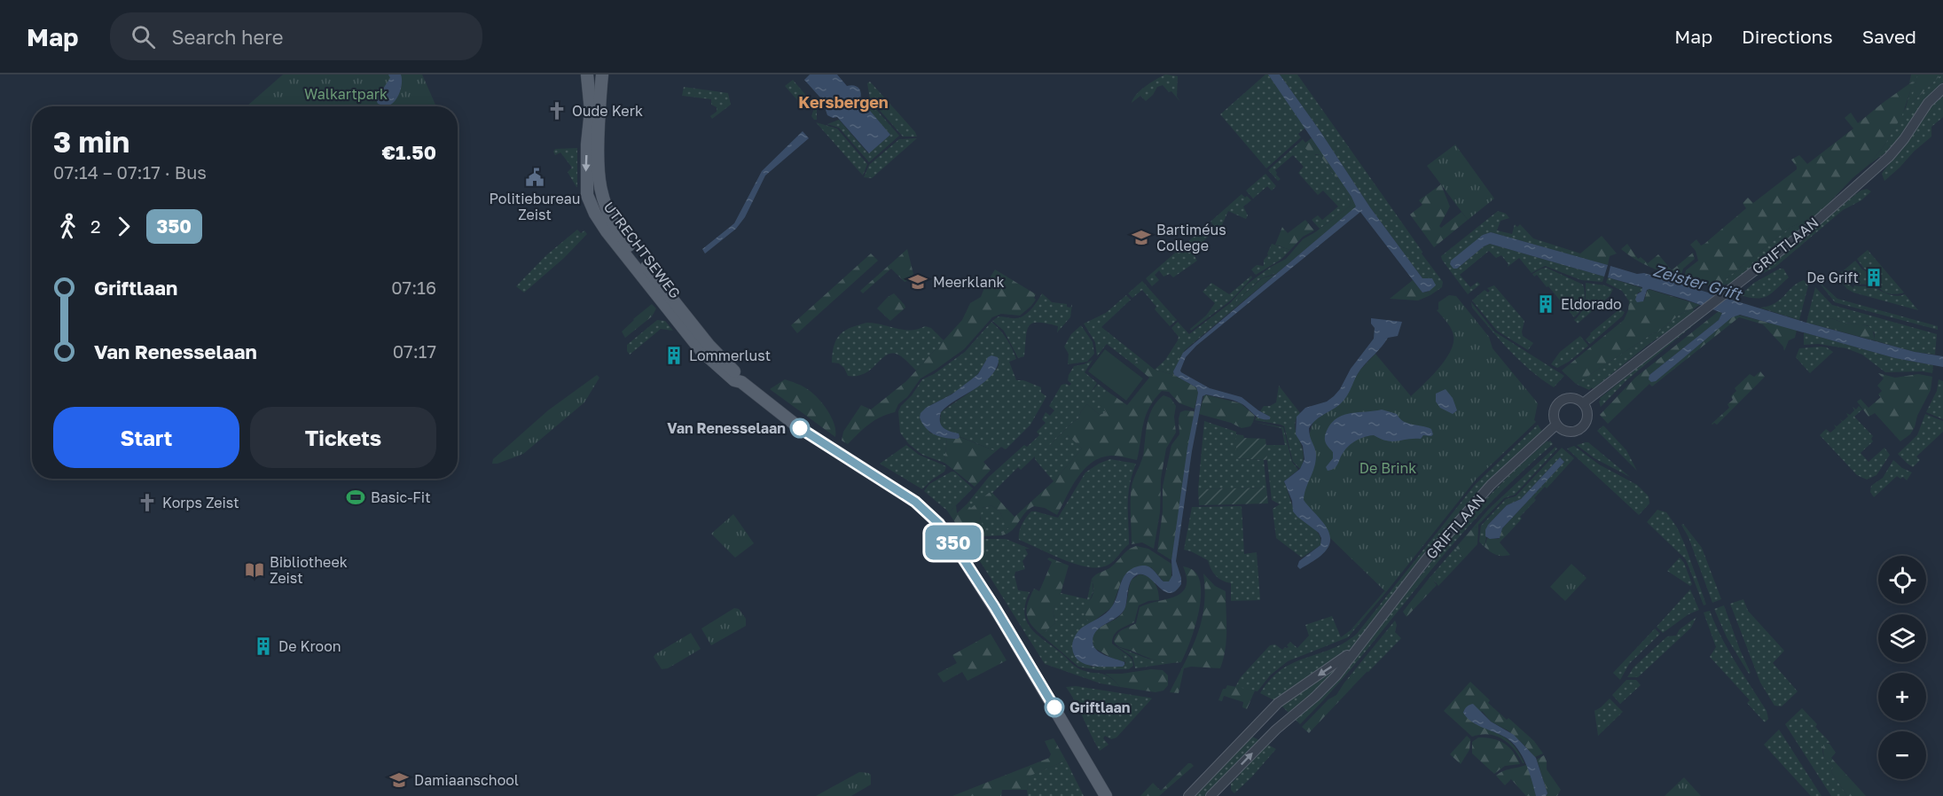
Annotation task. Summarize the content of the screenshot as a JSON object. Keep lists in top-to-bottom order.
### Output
{
  "streets": {
    "main road": ["UTRECHTSEWEG"],
    "street": ["GRIFTLAAN"]
  },
  "districts": ["Kersbergen"],
  "water": ["Zeister Grift"],
  "parks": ["Walkartpark", "De Brink"],
  "places": {
    "church": ["Oude Kerk", "Korps Zeist"],
    "public building": ["Politiebureau Zeist"],
    "school or university": ["Bartiméus College", "Meerklank", "Damiaanschool"],
    "building": [
      "De Grift",
      "Eldorado",
      "Lommerlust",
      "De Kroon"
    ],
    "other": ["Van Renesselaan", "Griftlaan"],
    "sports": ["Basic-Fit"],
    "library": ["Bibliotheek Zeist"]
  },
  "lines": ["bus line 350"],
  "page": {
    "header": "Map",
    "search": "Search here",
    "nav": ["Map", "Directions", "Saved"],
    "on_map": "350",
    "heading": ["3 min", "07:14 – 07:17 · Bus", "€1.50"],
    "legs": ["2", "350"],
    "list": [
      {
        "name": "Griftlaan",
        "value": "07:16"
      },
      {
        "name": "Van Renesselaan",
        "value": "07:17"
      }
    ],
    "buttons": ["Start", "Tickets"],
    "map_buttons": ["+", "−"]
  }
}
